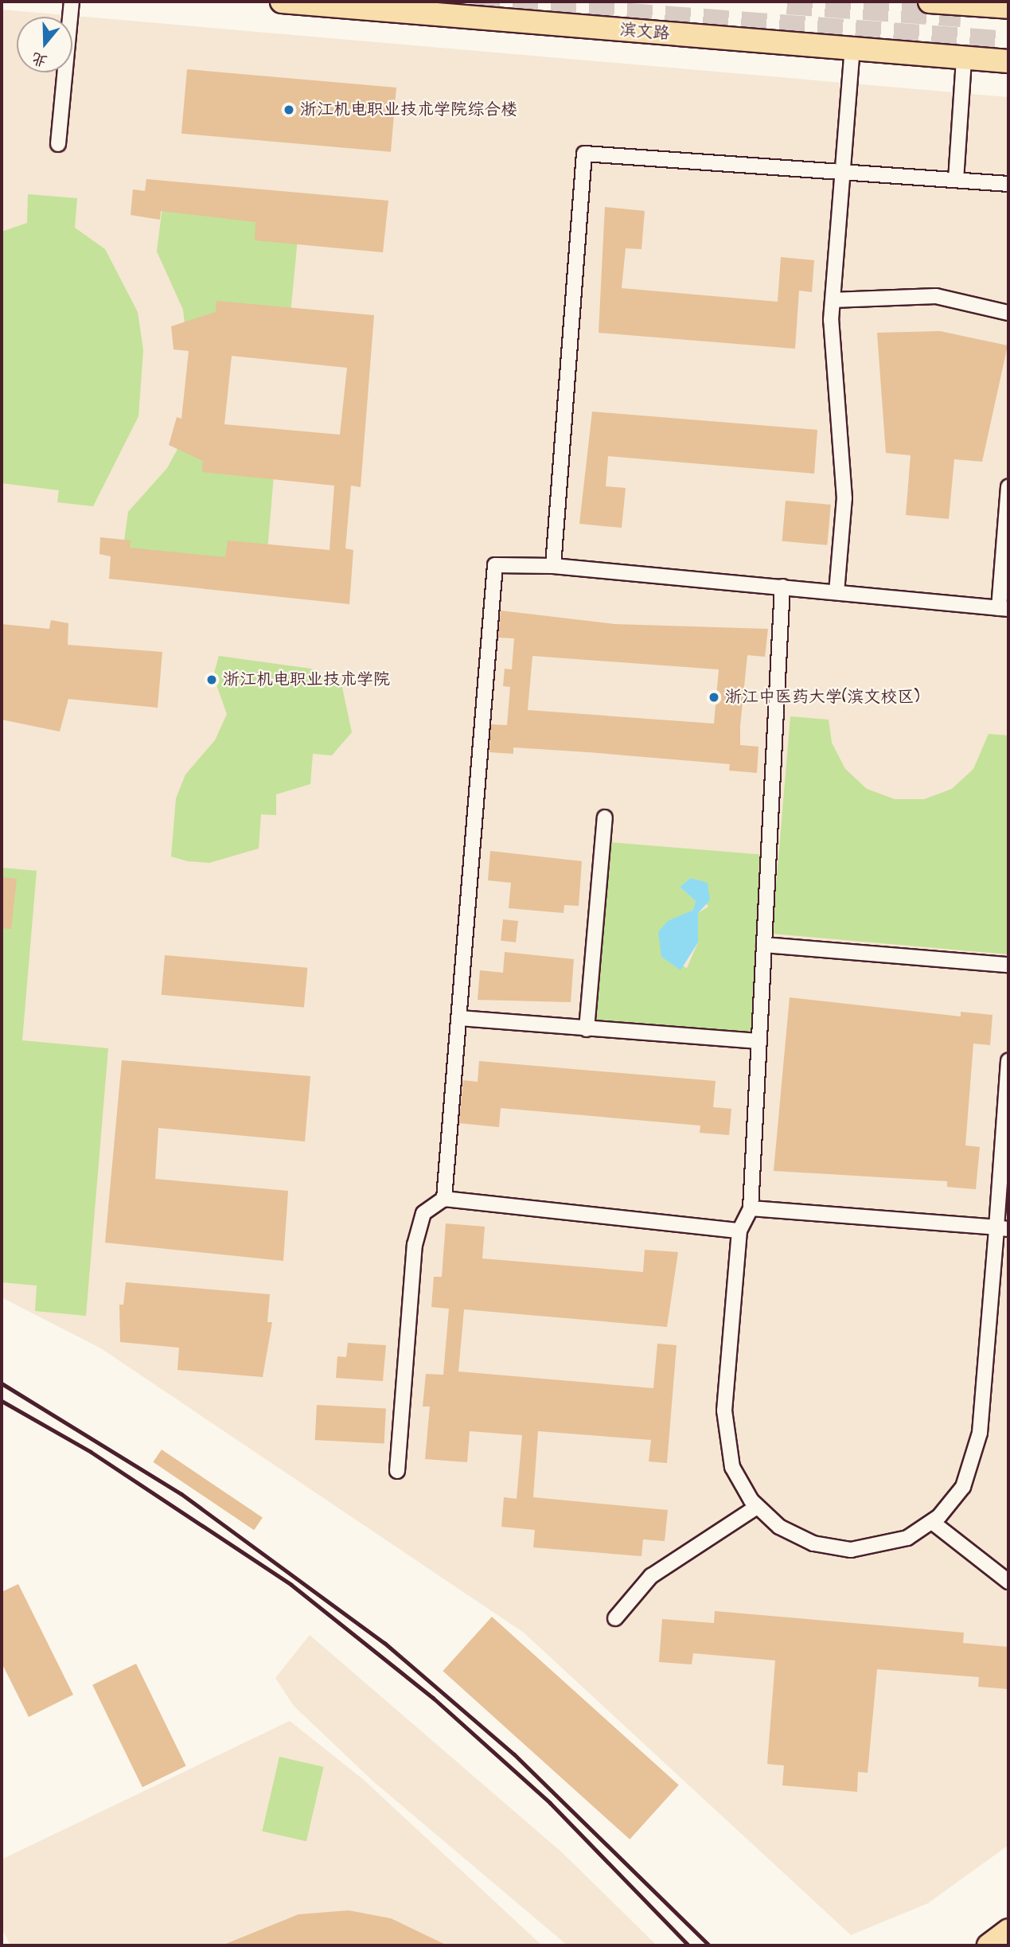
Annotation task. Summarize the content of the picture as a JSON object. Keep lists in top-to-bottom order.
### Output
{
  "streets": {
    "main road": ["滨文路"]
  },
  "places": ["浙江机电职业技术学院综合楼", "浙江机电职业技术学院", "浙江中医药大学(滨文校区)"],
  "north": "bottom"
}
